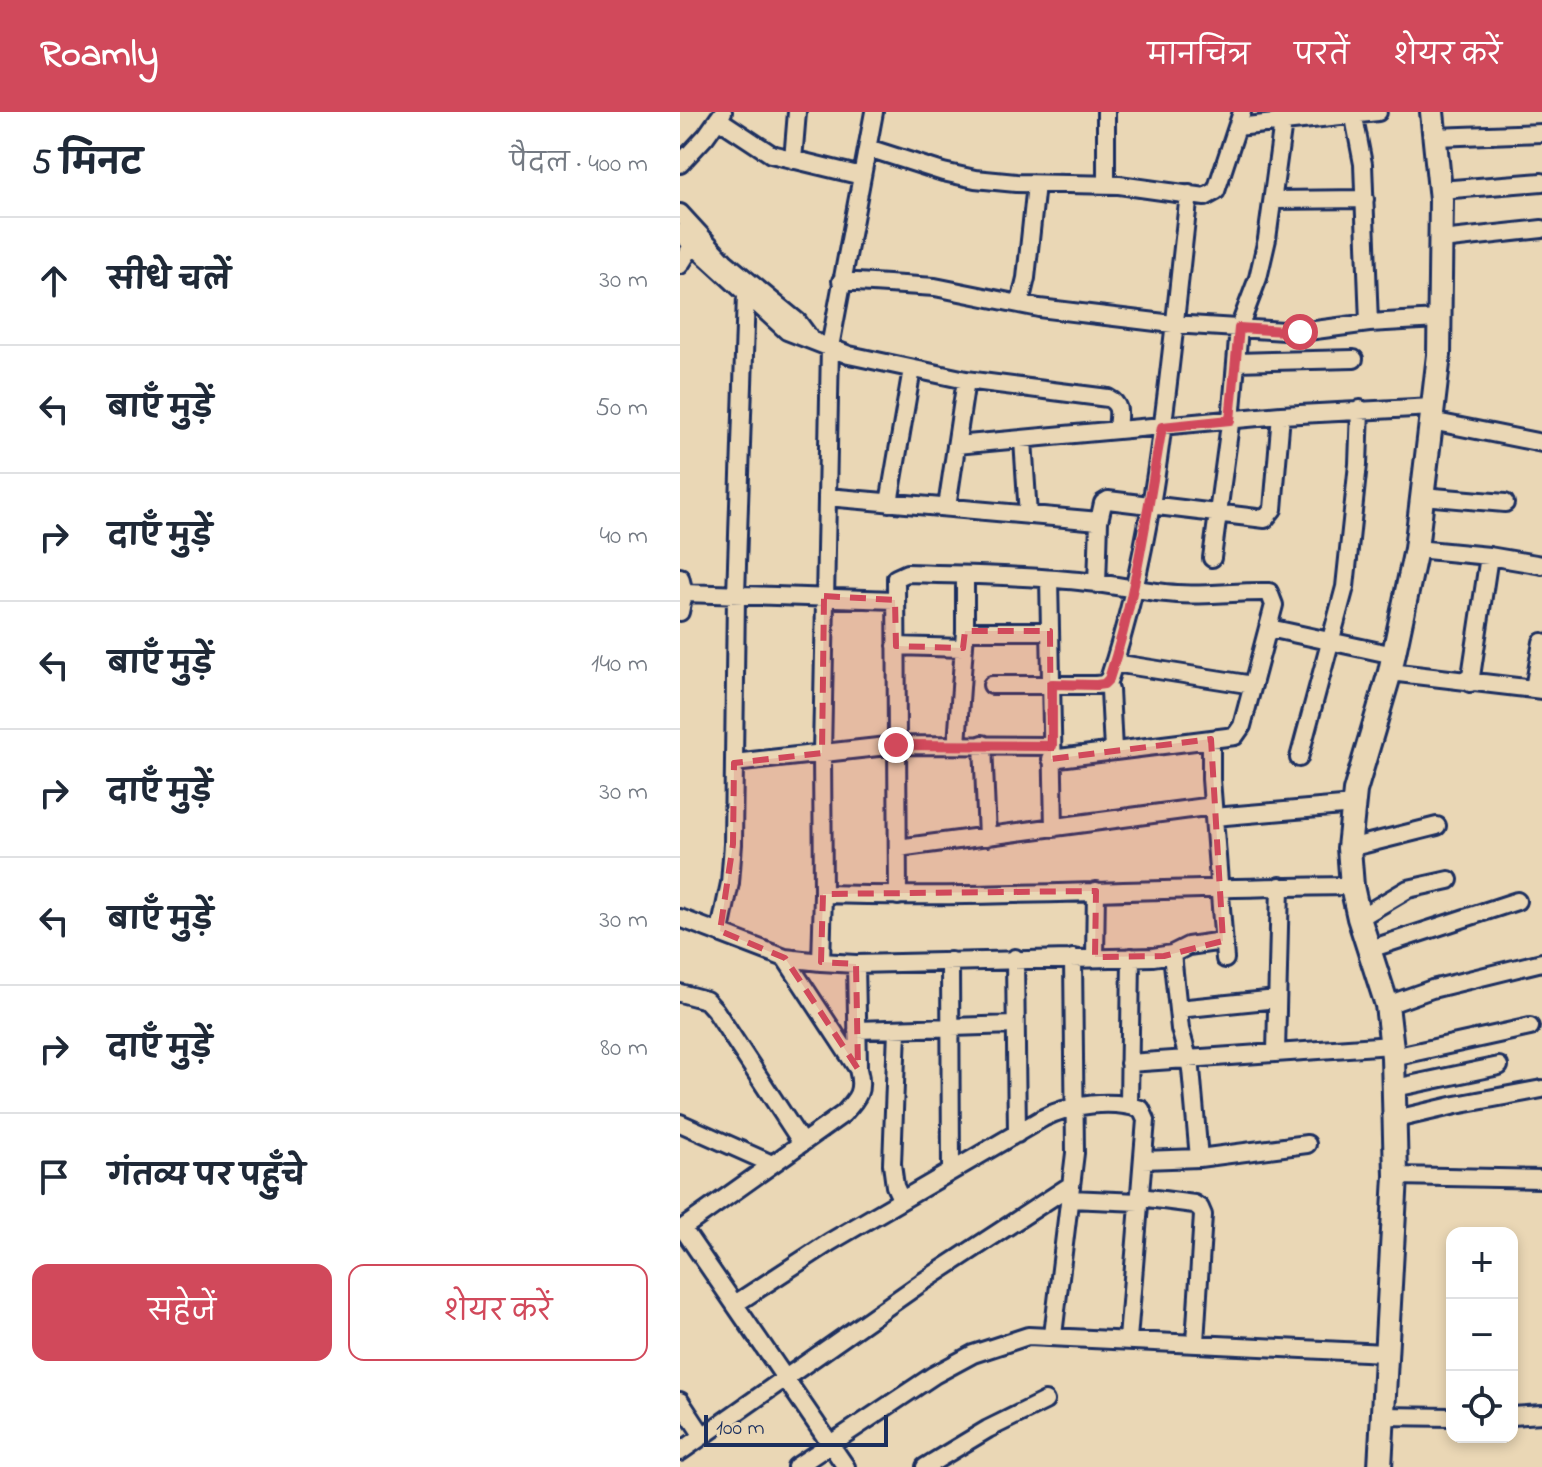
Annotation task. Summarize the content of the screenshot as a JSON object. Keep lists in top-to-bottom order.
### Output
{
  "scale_bar": "100 m",
  "page": {
    "header": "Roamly",
    "nav": ["मानचित्र", "परतें", "शेयर करें"],
    "heading": ["5 मिनट", "पैदल · 400 m"],
    "list": [
      ["सीधे चलें", "30 m"],
      ["बाएँ मुड़ें", "50 m"],
      ["दाएँ मुड़ें", "40 m"],
      ["बाएँ मुड़ें", "140 m"],
      ["दाएँ मुड़ें", "30 m"],
      ["बाएँ मुड़ें", "30 m"],
      ["दाएँ मुड़ें", "80 m"],
      "गंतव्य पर पहुँचे"
    ],
    "map_buttons": ["+", "−"],
    "buttons": ["सहेजें", "शेयर करें"],
    "scale": "100 m"
  }
}
